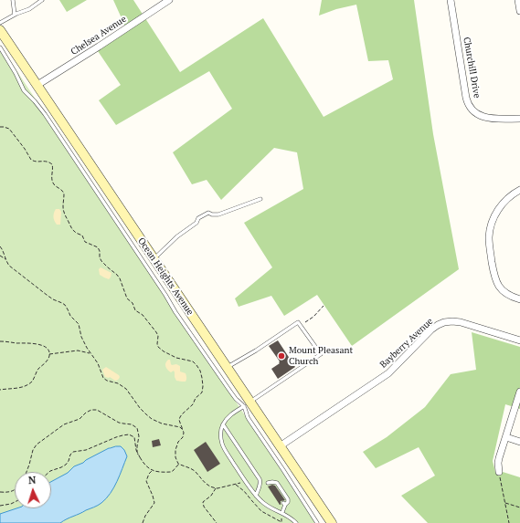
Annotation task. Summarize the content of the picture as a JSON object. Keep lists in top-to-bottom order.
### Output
{
  "streets": {
    "main road": ["Ocean Heights Avenue"],
    "street": ["Chelsea Avenue", "Churchill Drive", "Bayberry Avenue"]
  },
  "crossings": [
    ["Chelsea Avenue", "Ocean Heights Avenue"],
    ["Ocean Heights Avenue", "Bayberry Avenue"]
  ],
  "places": ["Mount Pleasant Church"],
  "north": "top"
}
